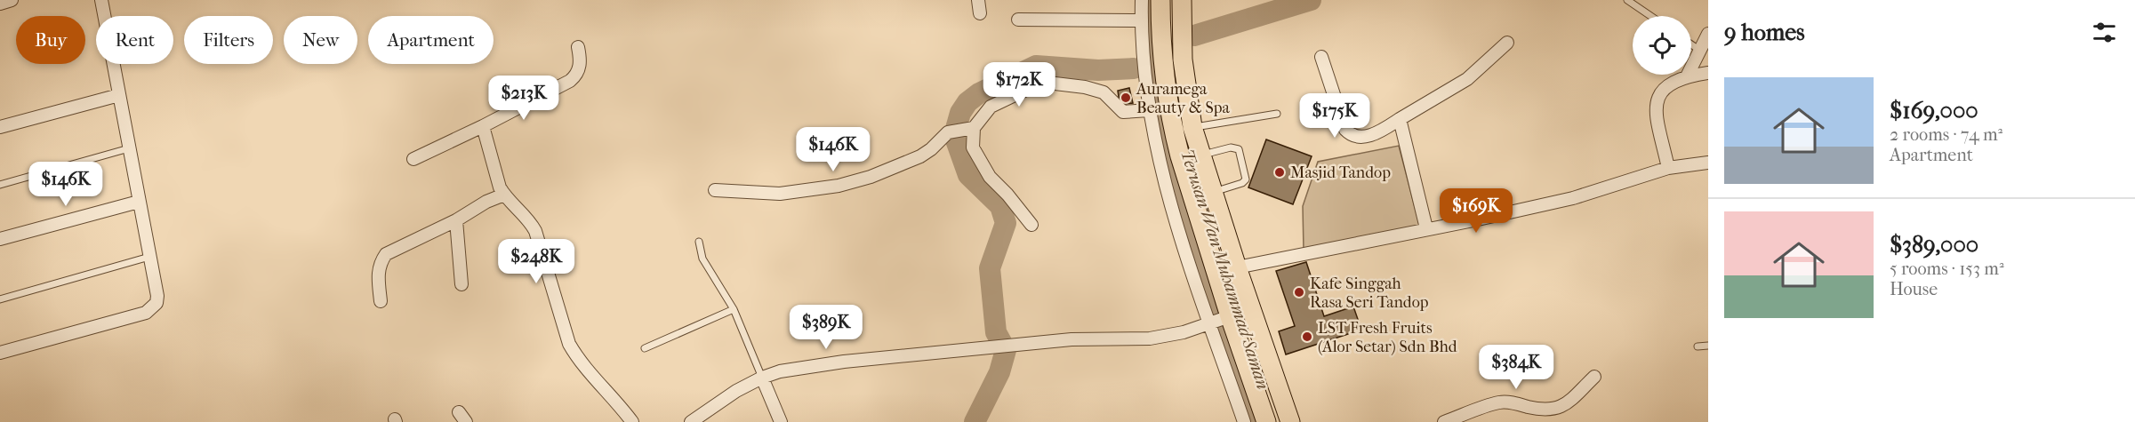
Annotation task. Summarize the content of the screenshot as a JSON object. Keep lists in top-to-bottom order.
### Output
{
  "water": ["Terusan Wan Muhammad Saman"],
  "places": [
    "Auramega Beauty & Spa",
    "Masjid Tandop",
    "Kafe Singgah Rasa Seri Tandop",
    "LST Fresh Fruits (Alor Setar) Sdn Bhd"
  ],
  "page": {
    "heading": "9 homes",
    "chip": [
      "Buy",
      "Rent",
      "Filters",
      "New",
      "Apartment"
    ],
    "price": [
      "$172K",
      "$213K",
      "$175K",
      "$146K",
      "$146K",
      "$169K",
      "$248K",
      "$389K",
      "$384K"
    ],
    "list": [
      {
        "name": "$169,000",
        "note": "2 rooms · 74 m² · Apartment"
      },
      {
        "name": "$389,000",
        "note": "5 rooms · 153 m² · House"
      }
    ]
  }
}
